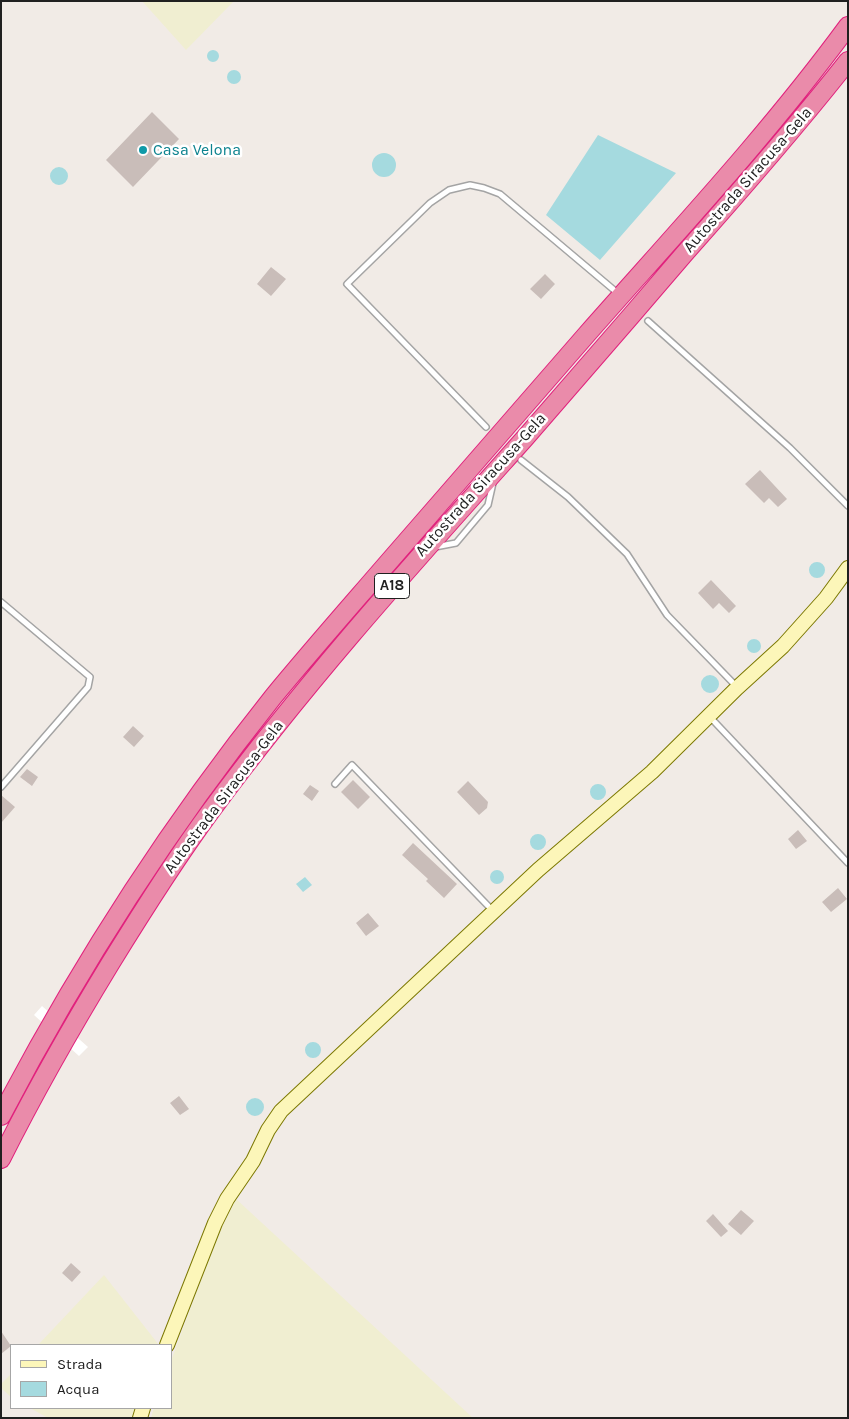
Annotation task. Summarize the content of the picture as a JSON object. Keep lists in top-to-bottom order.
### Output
{
  "streets": {
    "highway": ["Autostrada Siracusa-Gela", "A18"]
  },
  "places": ["Casa Velona"],
  "legend": ["Strada", "Acqua"]
}
